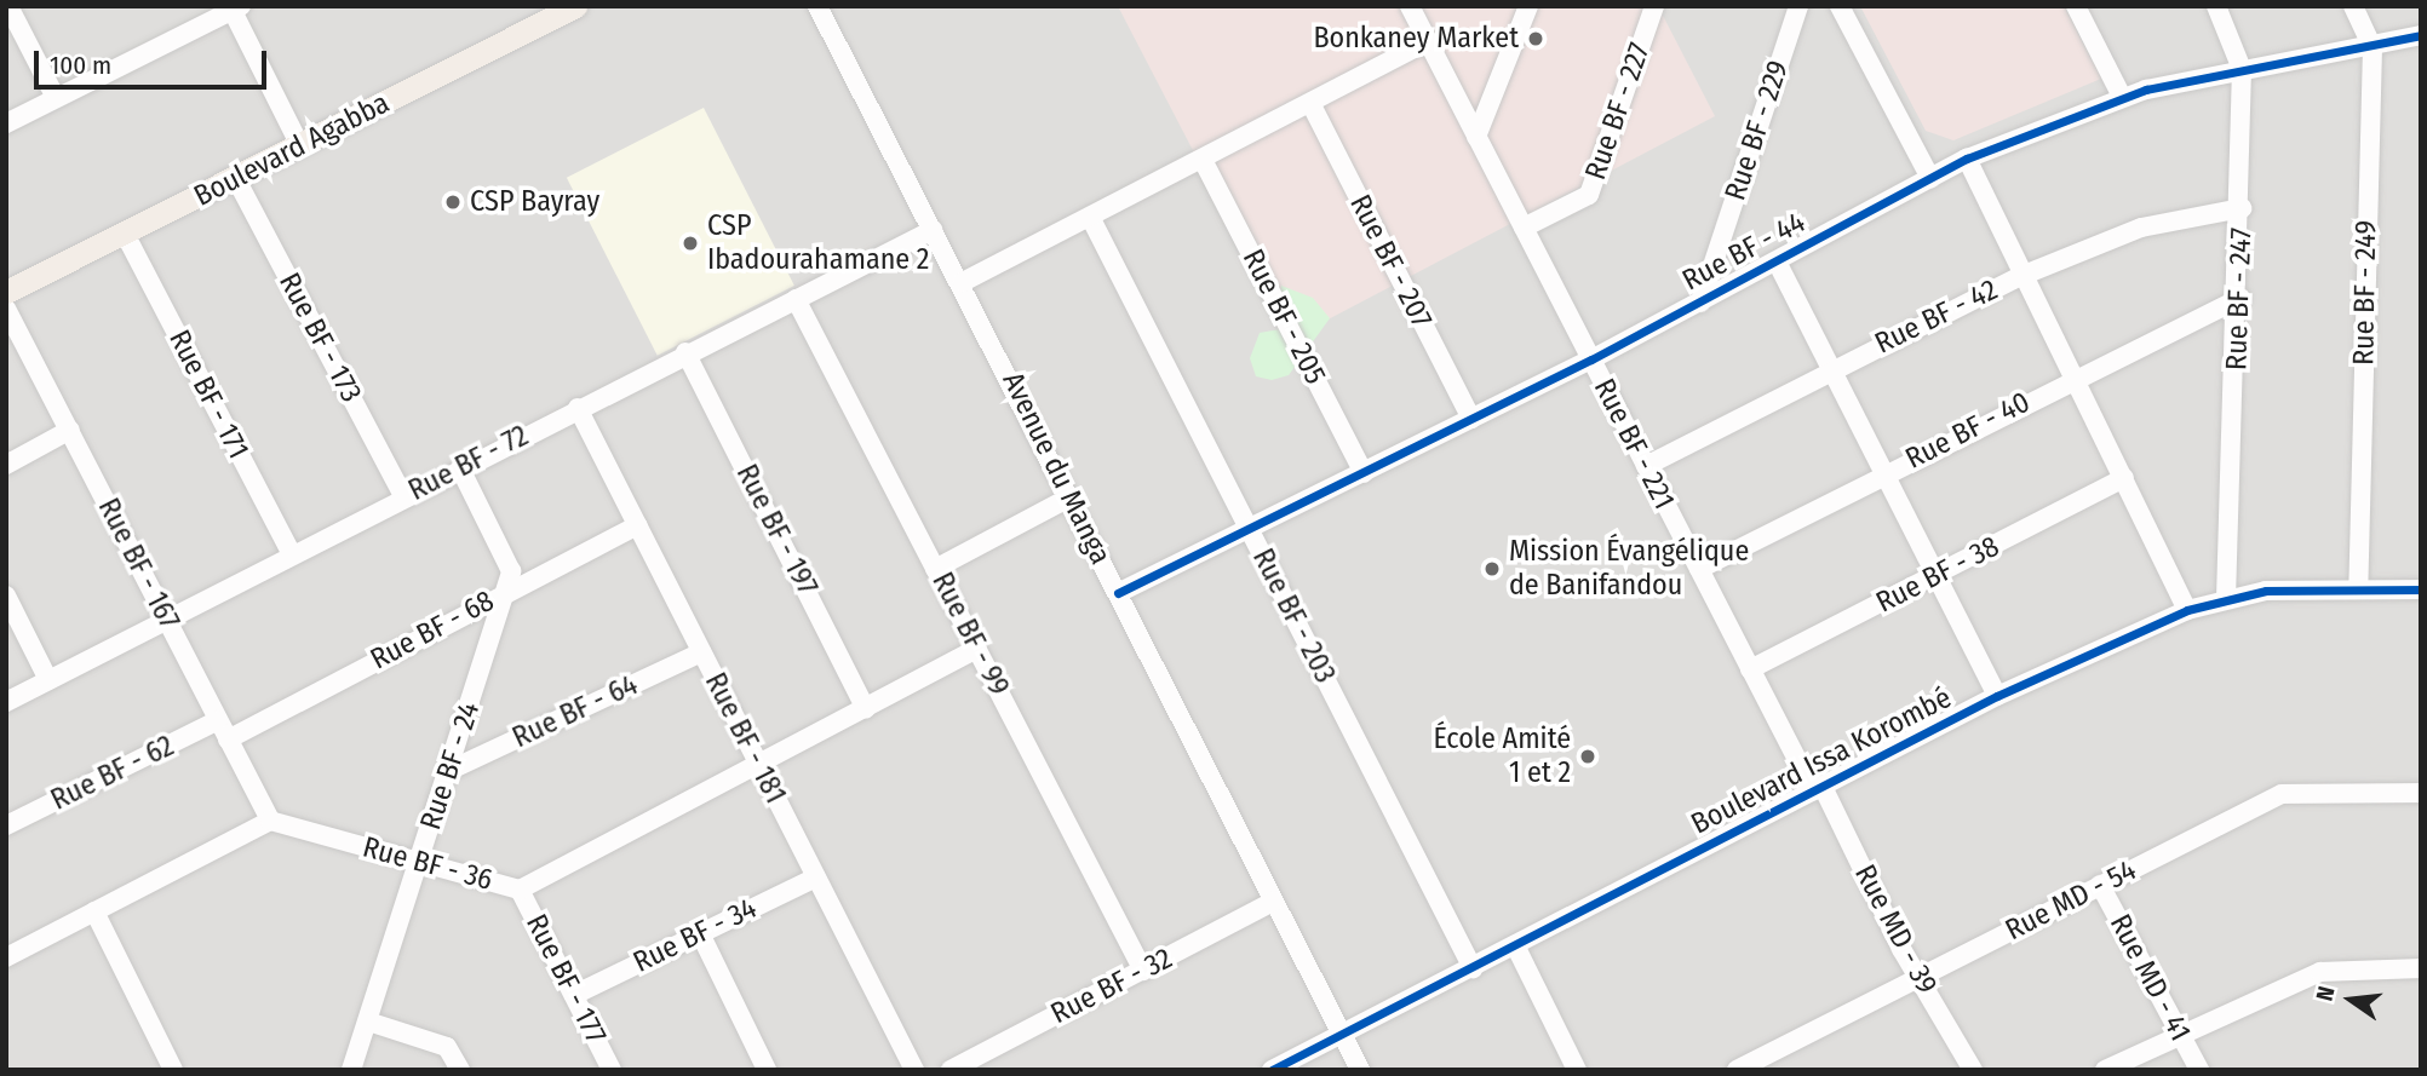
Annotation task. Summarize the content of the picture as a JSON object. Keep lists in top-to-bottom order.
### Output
{
  "streets": {
    "main road": ["Boulevard Agabba"],
    "street": [
      "Rue BF - 227",
      "Rue BF - 229",
      "Rue BF - 44",
      "Rue BF - 207",
      "Rue BF - 249",
      "Rue BF - 247",
      "Rue BF - 205",
      "Rue BF - 42",
      "Rue BF - 173",
      "Rue BF - 171",
      "Rue BF - 40",
      "Rue BF - 221",
      "Rue BF - 72",
      "Avenue du Manga",
      "Rue BF - 197",
      "Rue BF - 167",
      "Rue BF - 38",
      "Rue BF - 203",
      "Rue BF - 68",
      "Rue BF - 99",
      "Rue BF - 64",
      "Rue BF - 181",
      "Boulevard Issa Korombé",
      "Rue BF - 24",
      "Rue BF - 62",
      "Rue BF - 36",
      "Rue MD - 54",
      "Rue MD - 39",
      "Rue BF - 34",
      "Rue MD - 41",
      "Rue BF - 177",
      "Rue BF - 32"
    ]
  },
  "crossings": [
    ["Rue BF - 227", "Rue BF - 221"],
    ["Rue BF - 229", "Rue BF - 44"],
    ["Boulevard Agabba", "Rue BF - 173"],
    ["Boulevard Agabba", "Rue BF - 171"],
    ["Rue BF - 44", "Rue BF - 207"],
    ["Rue BF - 44", "Rue BF - 249"],
    ["Rue BF - 44", "Rue BF - 247"],
    ["Rue BF - 44", "Rue BF - 205"],
    ["Rue BF - 44", "Rue BF - 221"],
    ["Rue BF - 44", "Avenue du Manga"],
    ["Rue BF - 44", "Rue BF - 203"],
    ["Rue BF - 249", "Boulevard Issa Korombé"],
    ["Rue BF - 247", "Rue BF - 42"],
    ["Rue BF - 247", "Rue BF - 40"],
    ["Rue BF - 247", "Boulevard Issa Korombé"],
    ["Rue BF - 42", "Rue BF - 221"],
    ["Rue BF - 173", "Rue BF - 72"],
    ["Rue BF - 171", "Rue BF - 72"],
    ["Rue BF - 40", "Rue BF - 221"],
    ["Rue BF - 221", "Rue BF - 38"],
    ["Rue BF - 221", "Boulevard Issa Korombé"],
    ["Rue BF - 221", "Rue MD - 39"],
    ["Rue BF - 72", "Avenue du Manga"],
    ["Rue BF - 72", "Rue BF - 197"],
    ["Rue BF - 72", "Rue BF - 167"],
    ["Rue BF - 72", "Rue BF - 99"],
    ["Rue BF - 72", "Rue BF - 181"],
    ["Rue BF - 72", "Rue BF - 24"],
    ["Avenue du Manga", "Boulevard Issa Korombé"],
    ["Avenue du Manga", "Rue BF - 32"],
    ["Rue BF - 197", "Rue BF - 36"],
    ["Rue BF - 167", "Rue BF - 68"],
    ["Rue BF - 167", "Rue BF - 62"],
    ["Rue BF - 167", "Rue BF - 36"],
    ["Rue BF - 203", "Boulevard Issa Korombé"],
    ["Rue BF - 68", "Rue BF - 181"],
    ["Rue BF - 68", "Rue BF - 24"],
    ["Rue BF - 99", "Rue BF - 36"],
    ["Rue BF - 99", "Rue BF - 32"],
    ["Rue BF - 64", "Rue BF - 181"],
    ["Rue BF - 64", "Rue BF - 24"],
    ["Rue BF - 181", "Rue BF - 36"],
    ["Rue BF - 181", "Rue BF - 34"],
    ["Boulevard Issa Korombé", "Rue MD - 39"],
    ["Rue BF - 24", "Rue BF - 36"],
    ["Rue BF - 36", "Rue BF - 177"],
    ["Rue MD - 54", "Rue MD - 39"],
    ["Rue MD - 54", "Rue MD - 41"],
    ["Rue BF - 34", "Rue BF - 177"]
  ],
  "places": [
    "Bonkaney Market",
    "CSP Bayray",
    "CSP Ibadourahamane 2",
    "Mission Évangélique de Banifandou",
    "École Amité 1 et 2"
  ],
  "scale_bar": "100 m",
  "north": "left"
}
